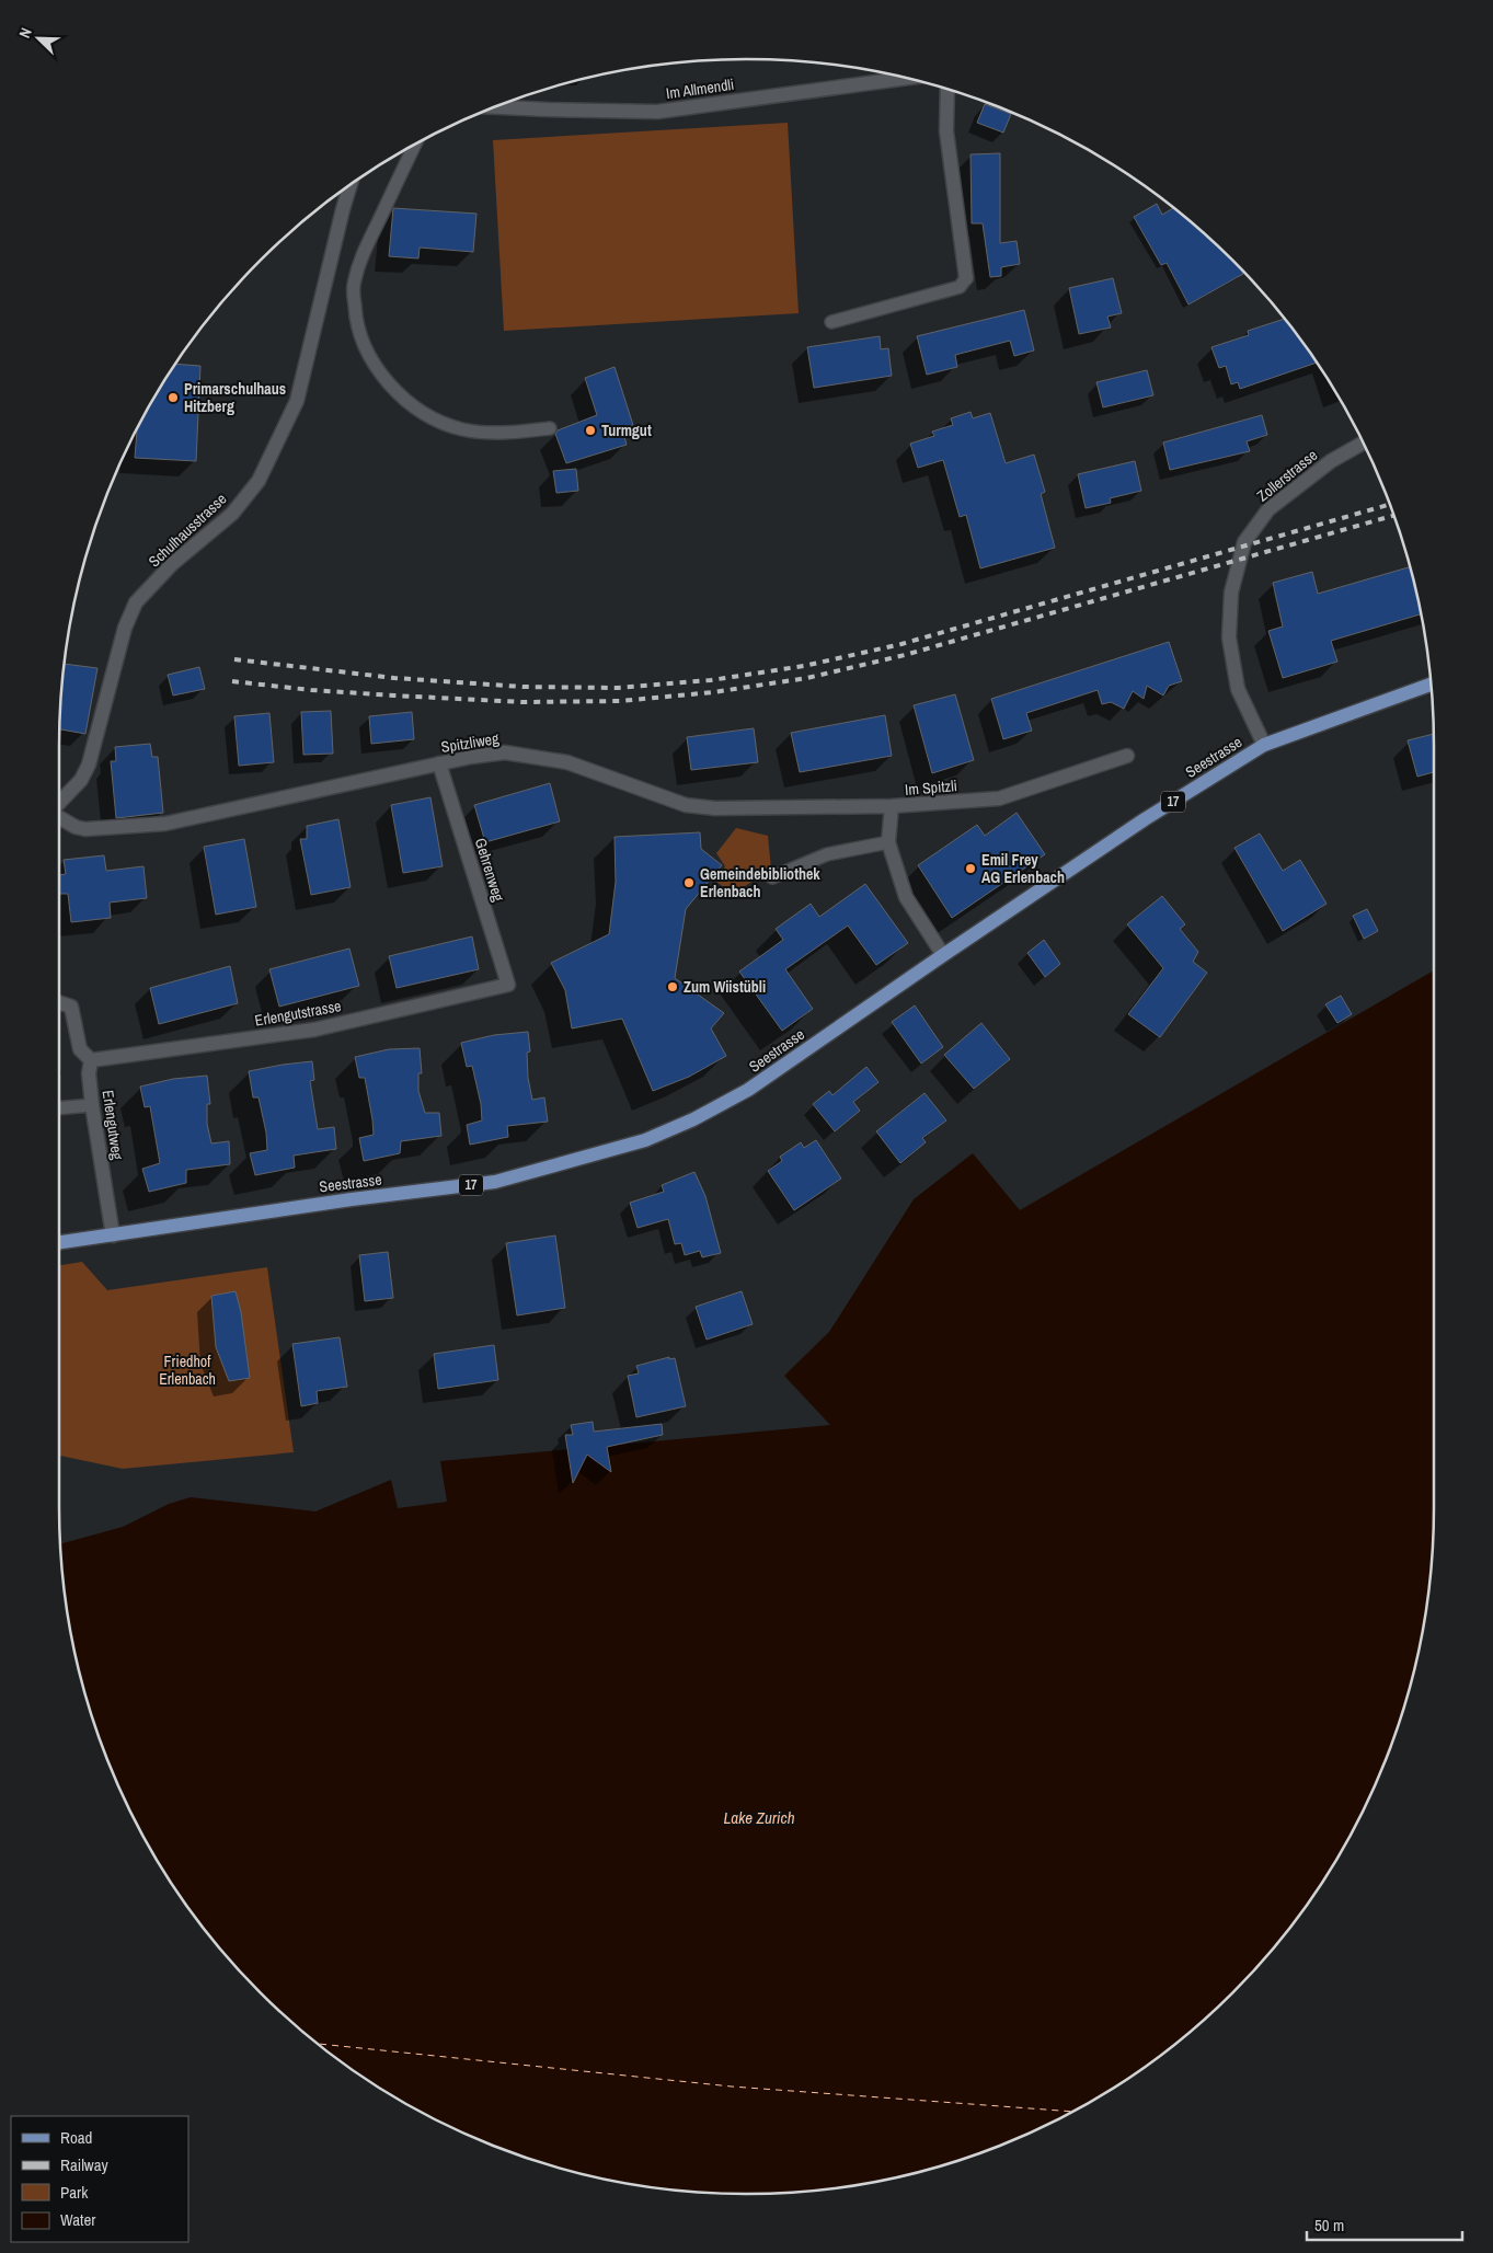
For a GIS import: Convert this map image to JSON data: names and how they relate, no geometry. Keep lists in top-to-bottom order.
{
  "streets": {
    "main road": ["Seestrasse", "17"],
    "street": [
      "Im Allmendli",
      "Zollerstrasse",
      "Schulhausstrasse",
      "Spitzliweg",
      "Im Spitzli",
      "Gehrenweg",
      "Erlengutstrasse",
      "Erlengutweg"
    ]
  },
  "crossings": [
    ["Zollerstrasse", "Seestrasse"],
    ["Spitzliweg", "Im Spitzli"],
    ["Spitzliweg", "Gehrenweg"],
    ["Seestrasse", "Im Spitzli"],
    ["Seestrasse", "Erlengutweg"],
    ["Gehrenweg", "Erlengutstrasse"],
    ["Erlengutstrasse", "Erlengutweg"]
  ],
  "water": ["Lake Zurich"],
  "parks": ["Friedhof Erlenbach"],
  "places": [
    "Primarschulhaus Hitzberg",
    "Turmgut",
    "Emil Frey AG Erlenbach",
    "Gemeindebibliothek Erlenbach",
    "Zum Wiistübli"
  ],
  "legend": [
    "Road",
    "Railway",
    "Park",
    "Water"
  ],
  "scale_bar": "50 m",
  "north": "top left"
}
